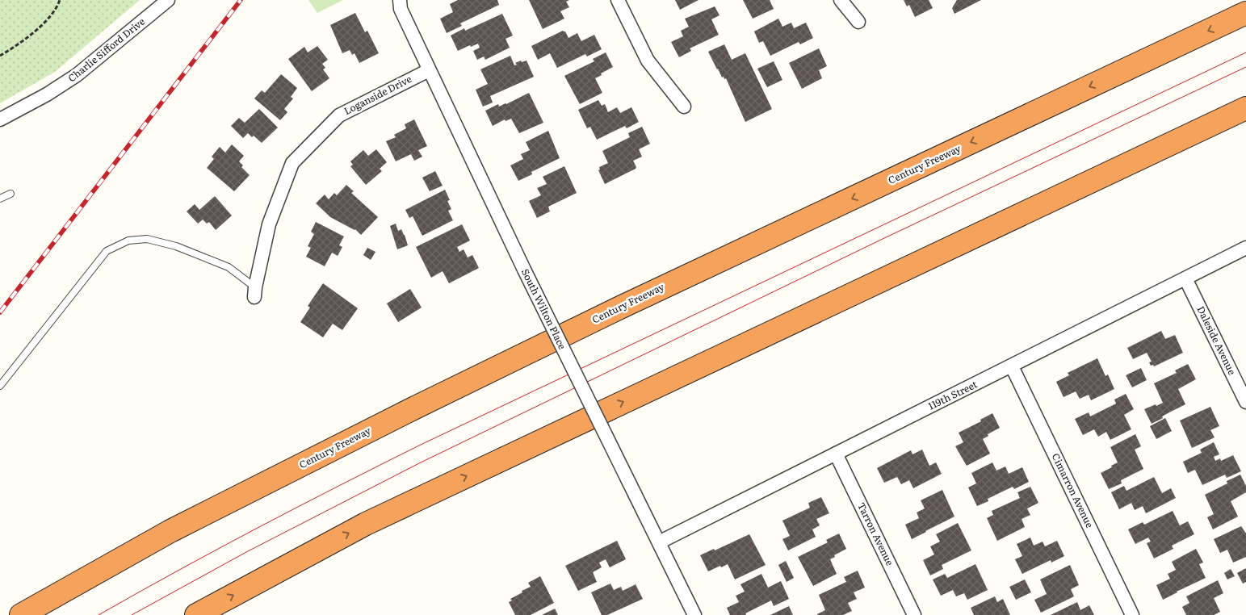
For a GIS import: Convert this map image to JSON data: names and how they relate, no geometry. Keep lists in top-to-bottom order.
{
  "streets": {
    "highway": ["Century Freeway"],
    "street": [
      "Charlie Sifford Drive",
      "Loganside Drive",
      "South Wilton Place",
      "Daleside Avenue",
      "119th Street",
      "Cimarron Avenue",
      "Tarron Avenue"
    ]
  },
  "crossings": [
    ["Loganside Drive", "South Wilton Place"],
    ["South Wilton Place", "119th Street"],
    ["Daleside Avenue", "119th Street"],
    ["119th Street", "Cimarron Avenue"],
    ["119th Street", "Tarron Avenue"]
  ]
}
